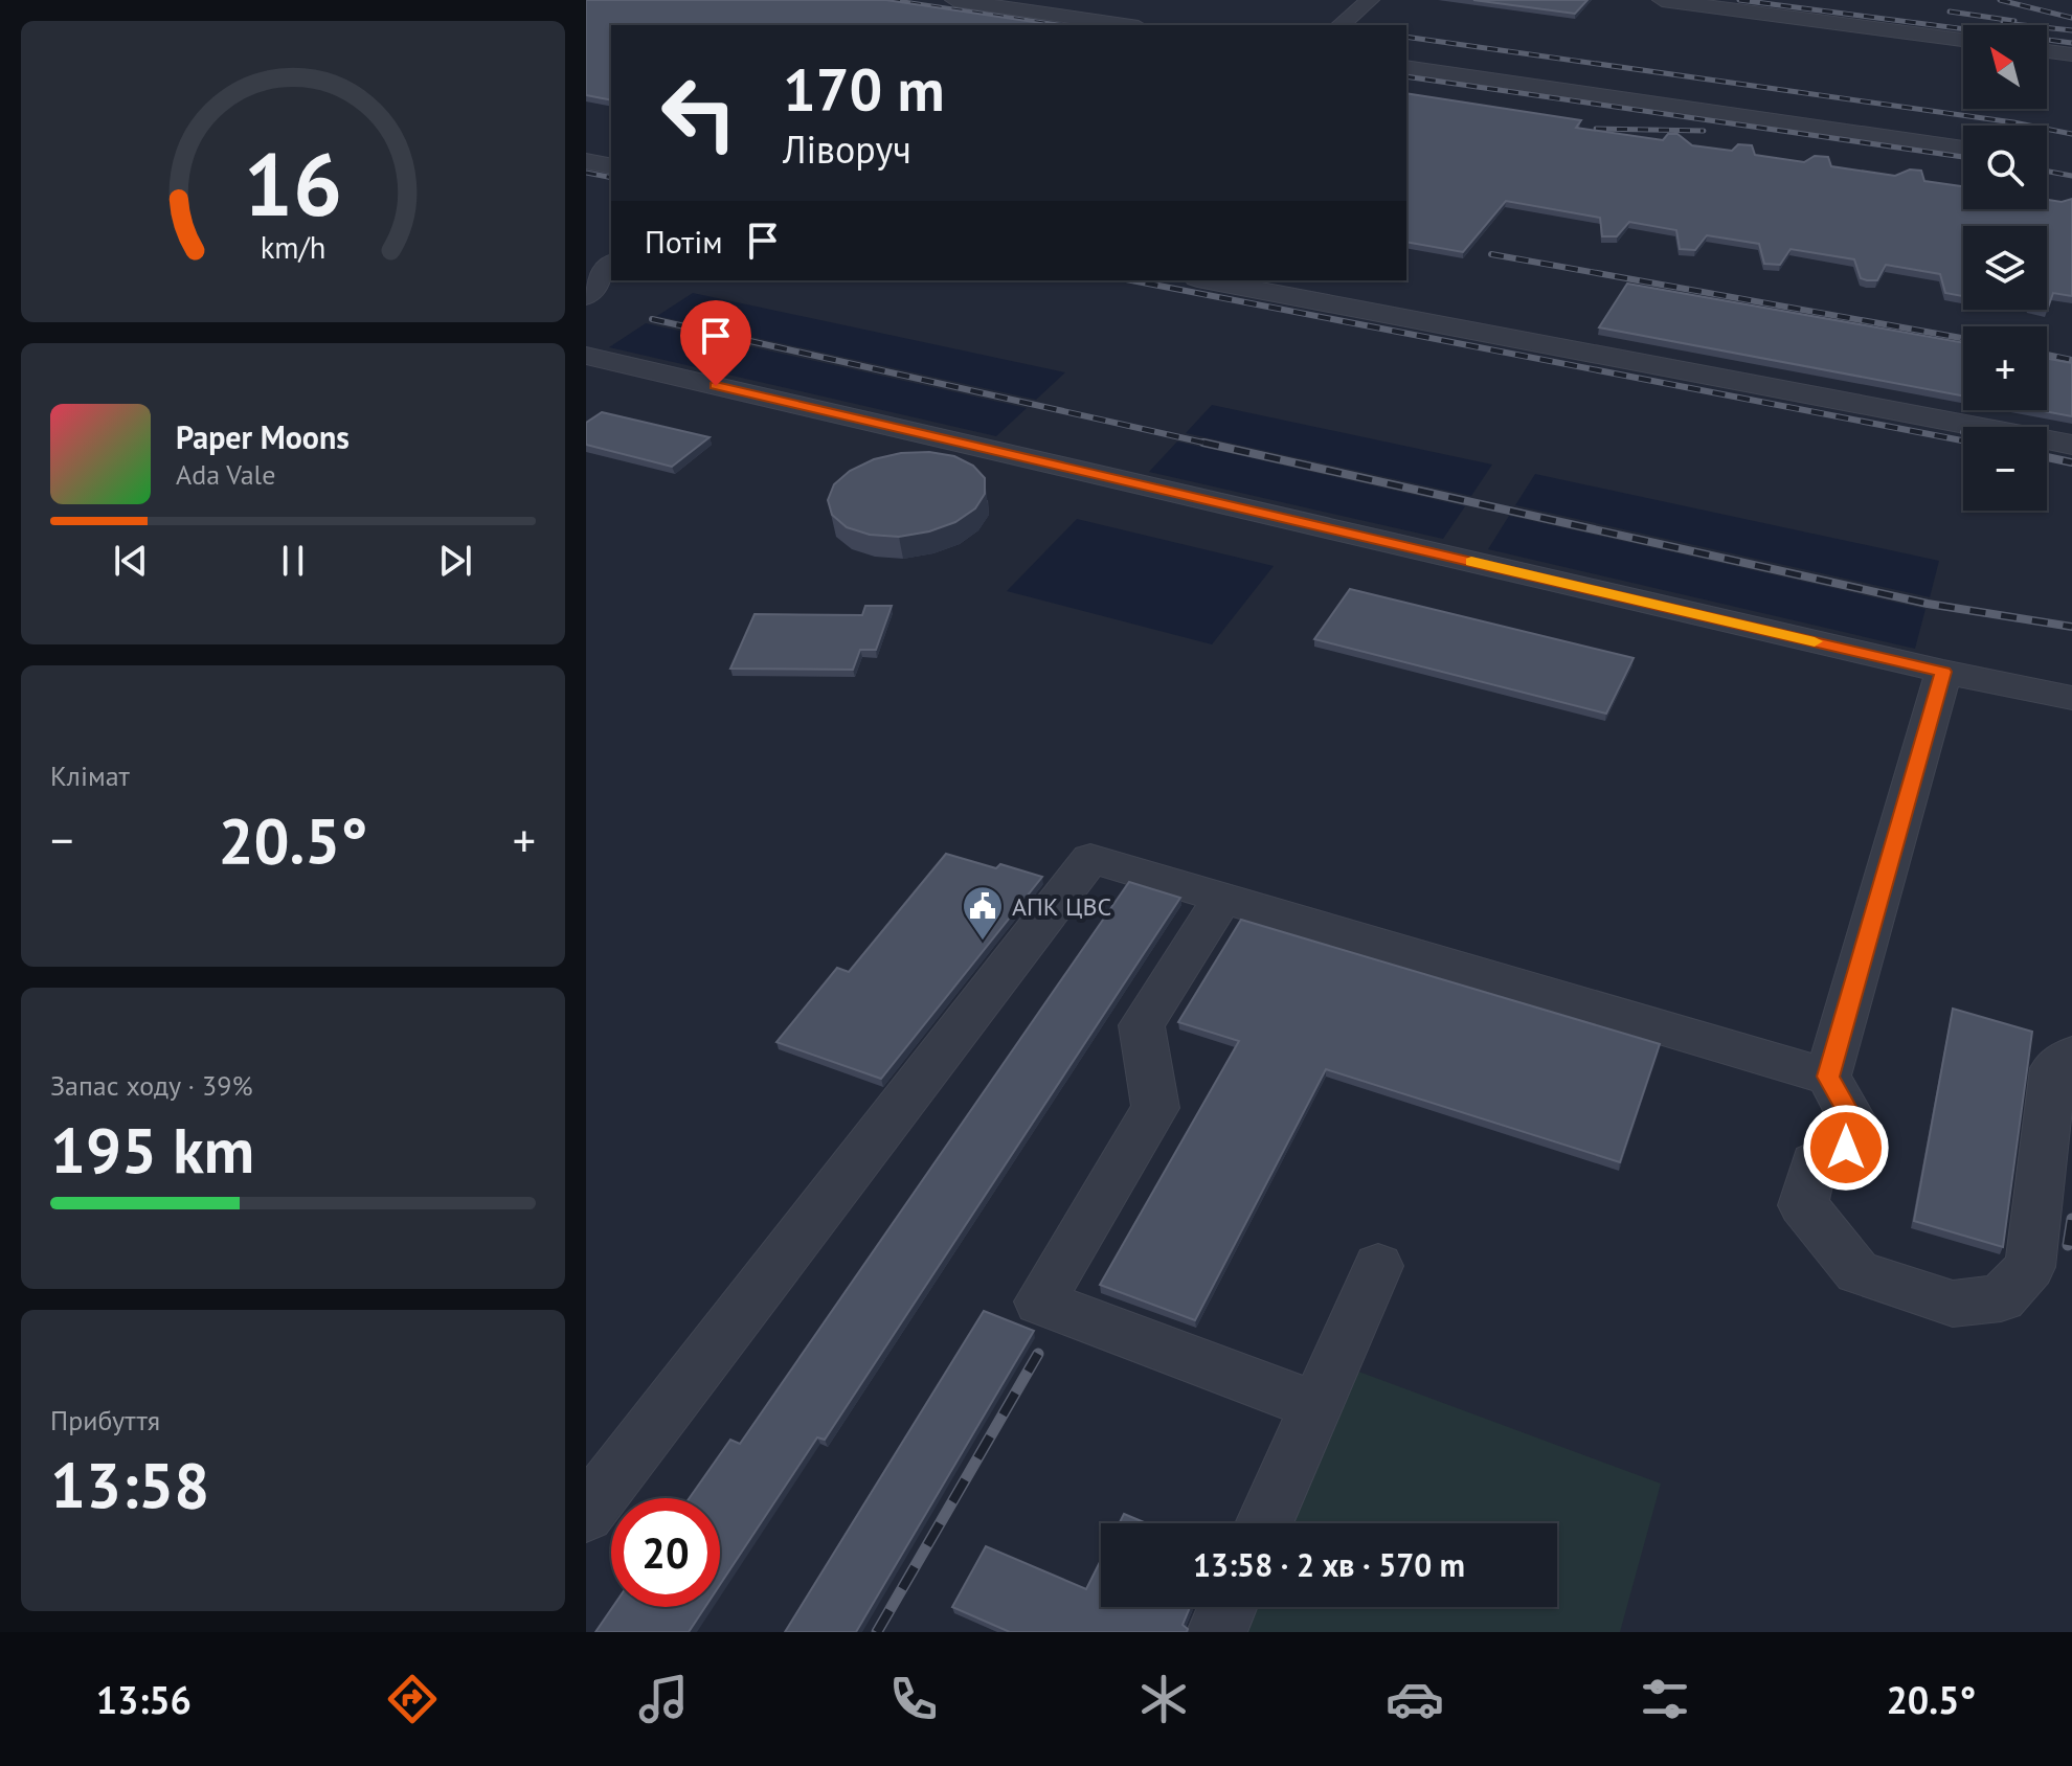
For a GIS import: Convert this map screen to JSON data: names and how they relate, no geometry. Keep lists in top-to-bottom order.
{
  "places": {
    "public building": ["АПК ЦВС"]
  },
  "north": "top left",
  "page": {
    "map_buttons": ["+", "−"],
    "turn": ["170 m", "Ліворуч"],
    "then": "Потім",
    "song": ["Paper Moons", "Ada Vale"],
    "tile": [
      "Клімат",
      ["Запас ходу · 39%", "195 km"],
      ["Прибуття", "13:58"]
    ],
    "heat": ["−", "20.5°", "+"],
    "limit": "20",
    "trip": "13:58 · 2 хв · 570 m",
    "tabs": ["13:56", "20.5°"],
    "gauge": ["16", "km/h"]
  }
}
